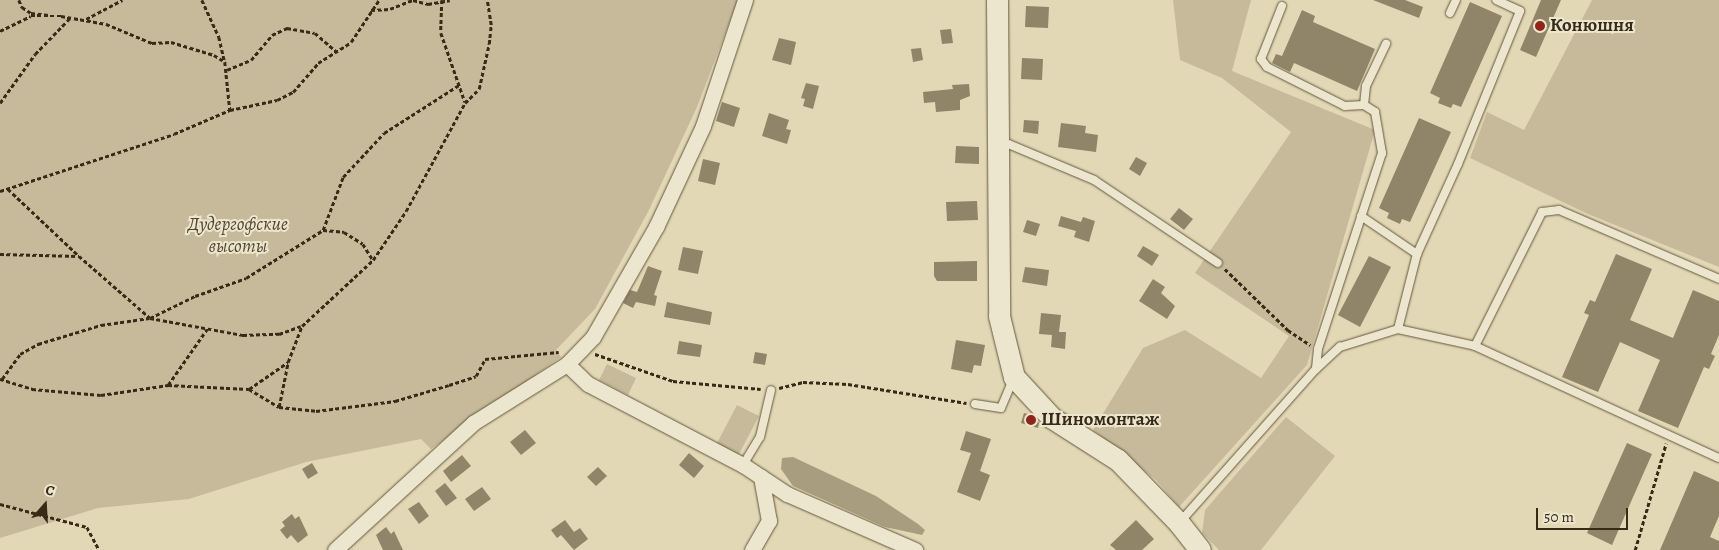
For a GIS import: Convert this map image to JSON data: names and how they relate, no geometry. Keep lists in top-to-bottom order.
{
  "parks": ["Дудергофские высоты"],
  "places": ["Конюшня", "Шиномонтаж"],
  "scale_bar": "50 m",
  "north": "top"
}
